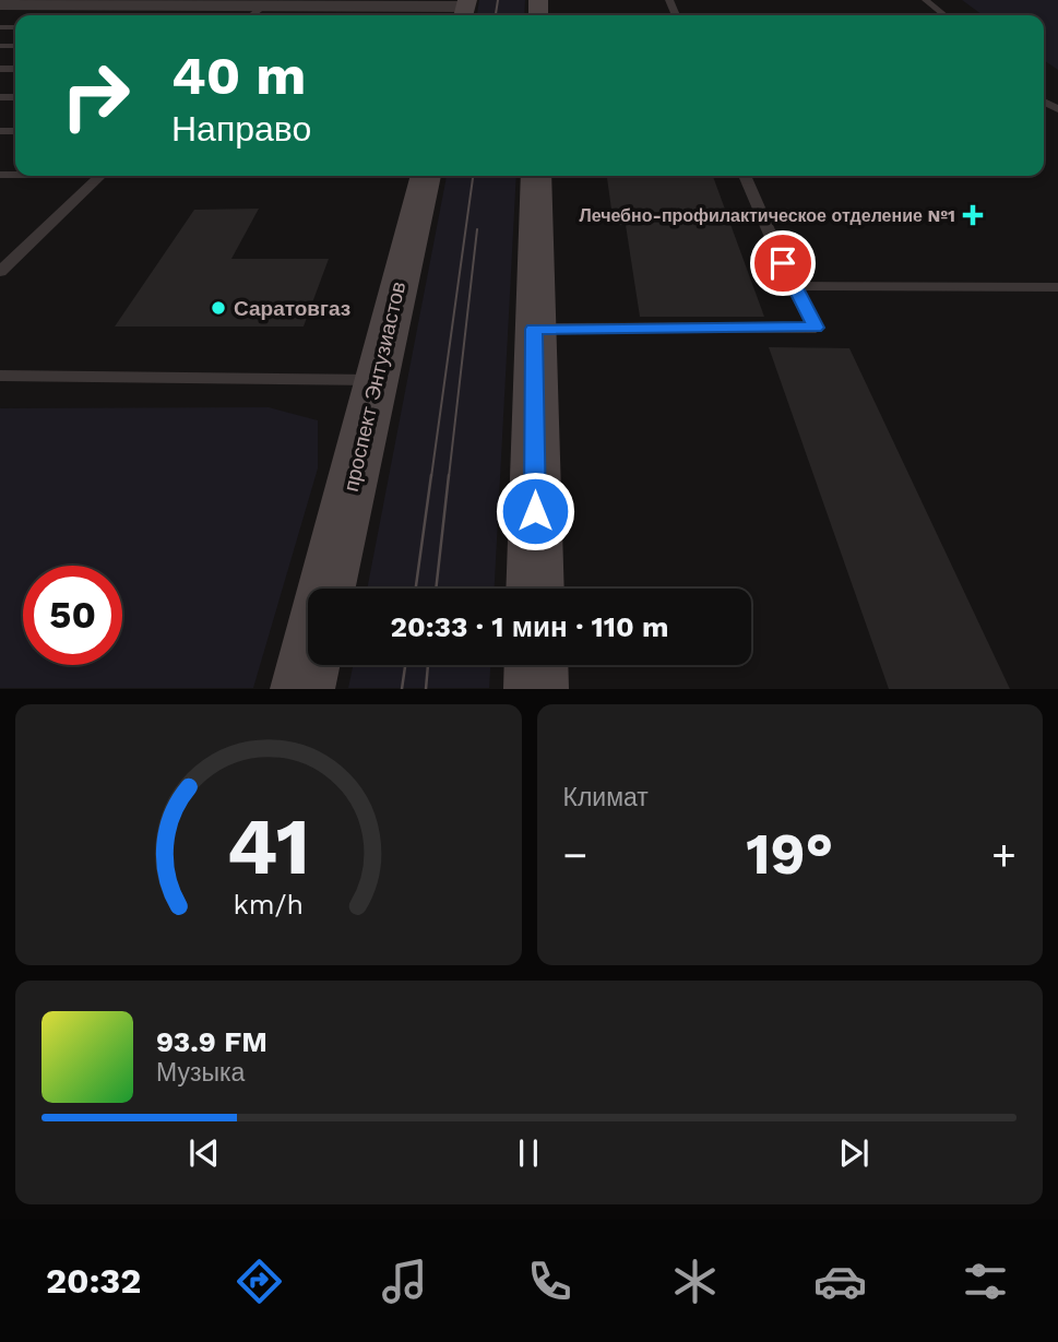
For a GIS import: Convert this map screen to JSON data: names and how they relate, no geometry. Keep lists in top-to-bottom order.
{
  "streets": {
    "main road": ["проспект Энтузиастов"]
  },
  "places": {
    "health": ["Лечебно-профилактическое отделение №1"],
    "other": ["Саратовгаз"]
  },
  "page": {
    "turn": ["40 m", "Направо"],
    "limit": "50",
    "trip": "20:33 · 1 мин · 110 m",
    "tile": "Климат",
    "heat": ["−", "19°", "+"],
    "song": ["93.9 FM", "Музыка"],
    "tabs": "20:32",
    "gauge": ["41", "km/h"]
  }
}
